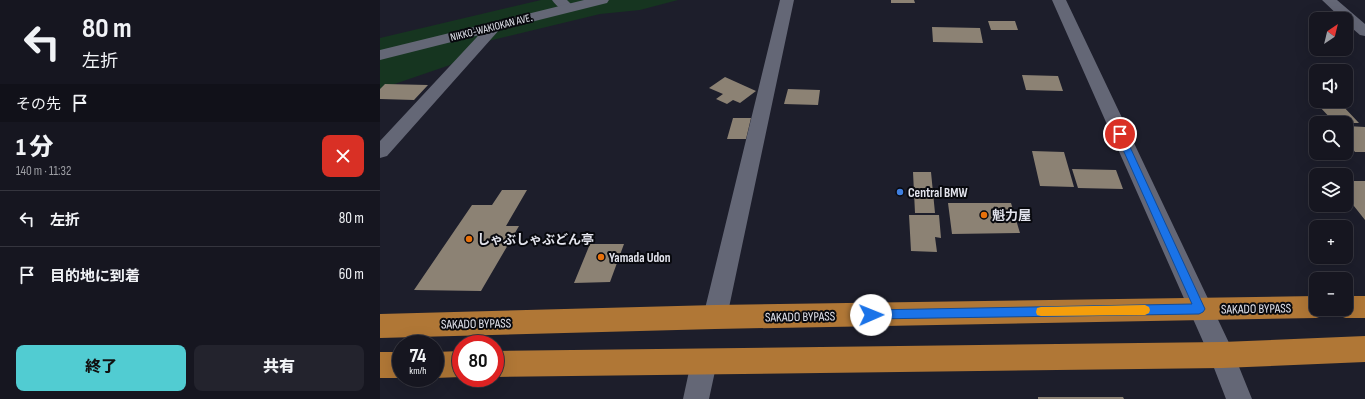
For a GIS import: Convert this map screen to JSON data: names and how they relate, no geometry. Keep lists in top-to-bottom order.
{
  "streets": {
    "highway": ["SAKADO BYPASS"],
    "street": ["NIKKO-WAKIOKAN AVE."]
  },
  "places": [
    "Central BMW",
    "魁力屋",
    "しゃぶしゃぶどん亭",
    "Yamada Udon"
  ],
  "north": "top right",
  "page": {
    "turn": ["80 m", "左折"],
    "map_buttons": ["+", "−"],
    "then": "その先",
    "heading": ["1 分", "140 m · 11:32"],
    "list": [
      {
        "name": "左折",
        "value": "80 m"
      },
      {
        "name": "目的地に到着",
        "value": "60 m"
      }
    ],
    "speed": "74 km/h",
    "limit": "80",
    "buttons": ["終了", "共有"]
  }
}
